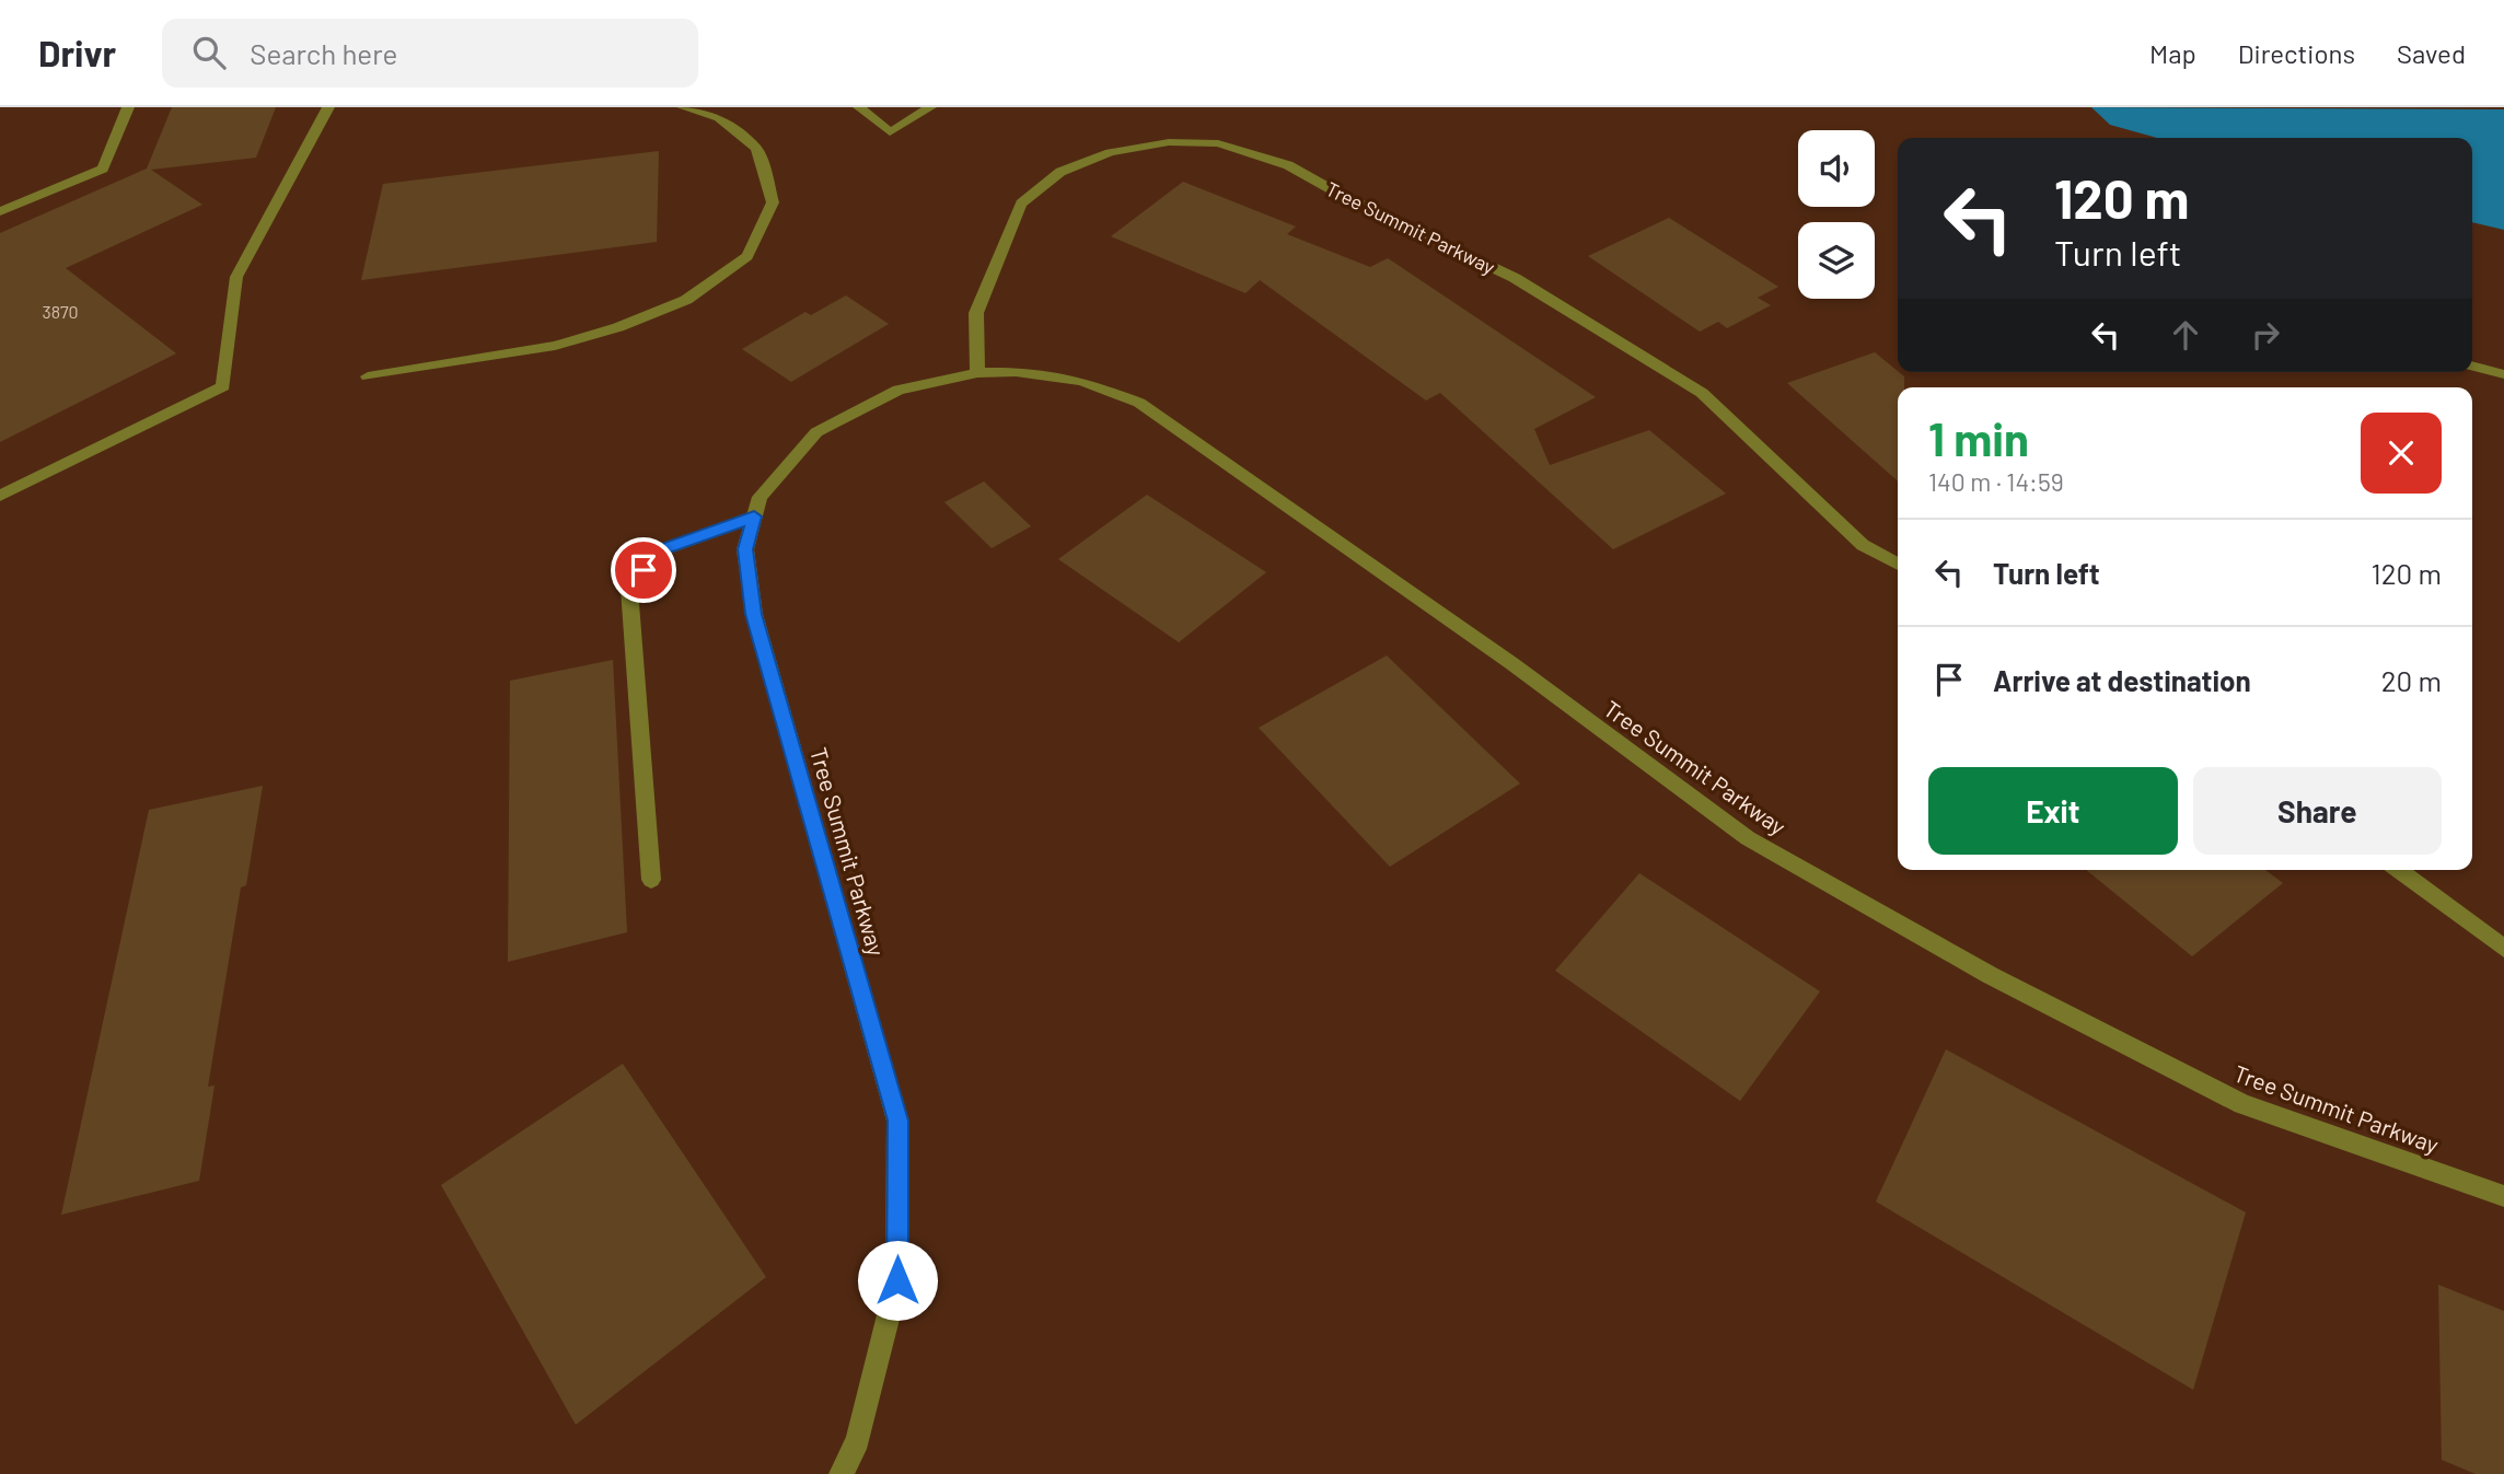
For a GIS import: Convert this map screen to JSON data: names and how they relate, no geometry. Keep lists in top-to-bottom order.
{
  "streets": {
    "street": ["Tree Summit Parkway"]
  },
  "house_numbers": ["3870"],
  "page": {
    "header": "Drivr",
    "search": "Search here",
    "nav": ["Map", "Directions", "Saved"],
    "turn": ["120 m", "Turn left"],
    "heading": ["1 min", "140 m · 14:59"],
    "list": [
      {
        "name": "Turn left",
        "value": "120 m"
      },
      {
        "name": "Arrive at destination",
        "value": "20 m"
      }
    ],
    "buttons": ["Exit", "Share"]
  }
}
